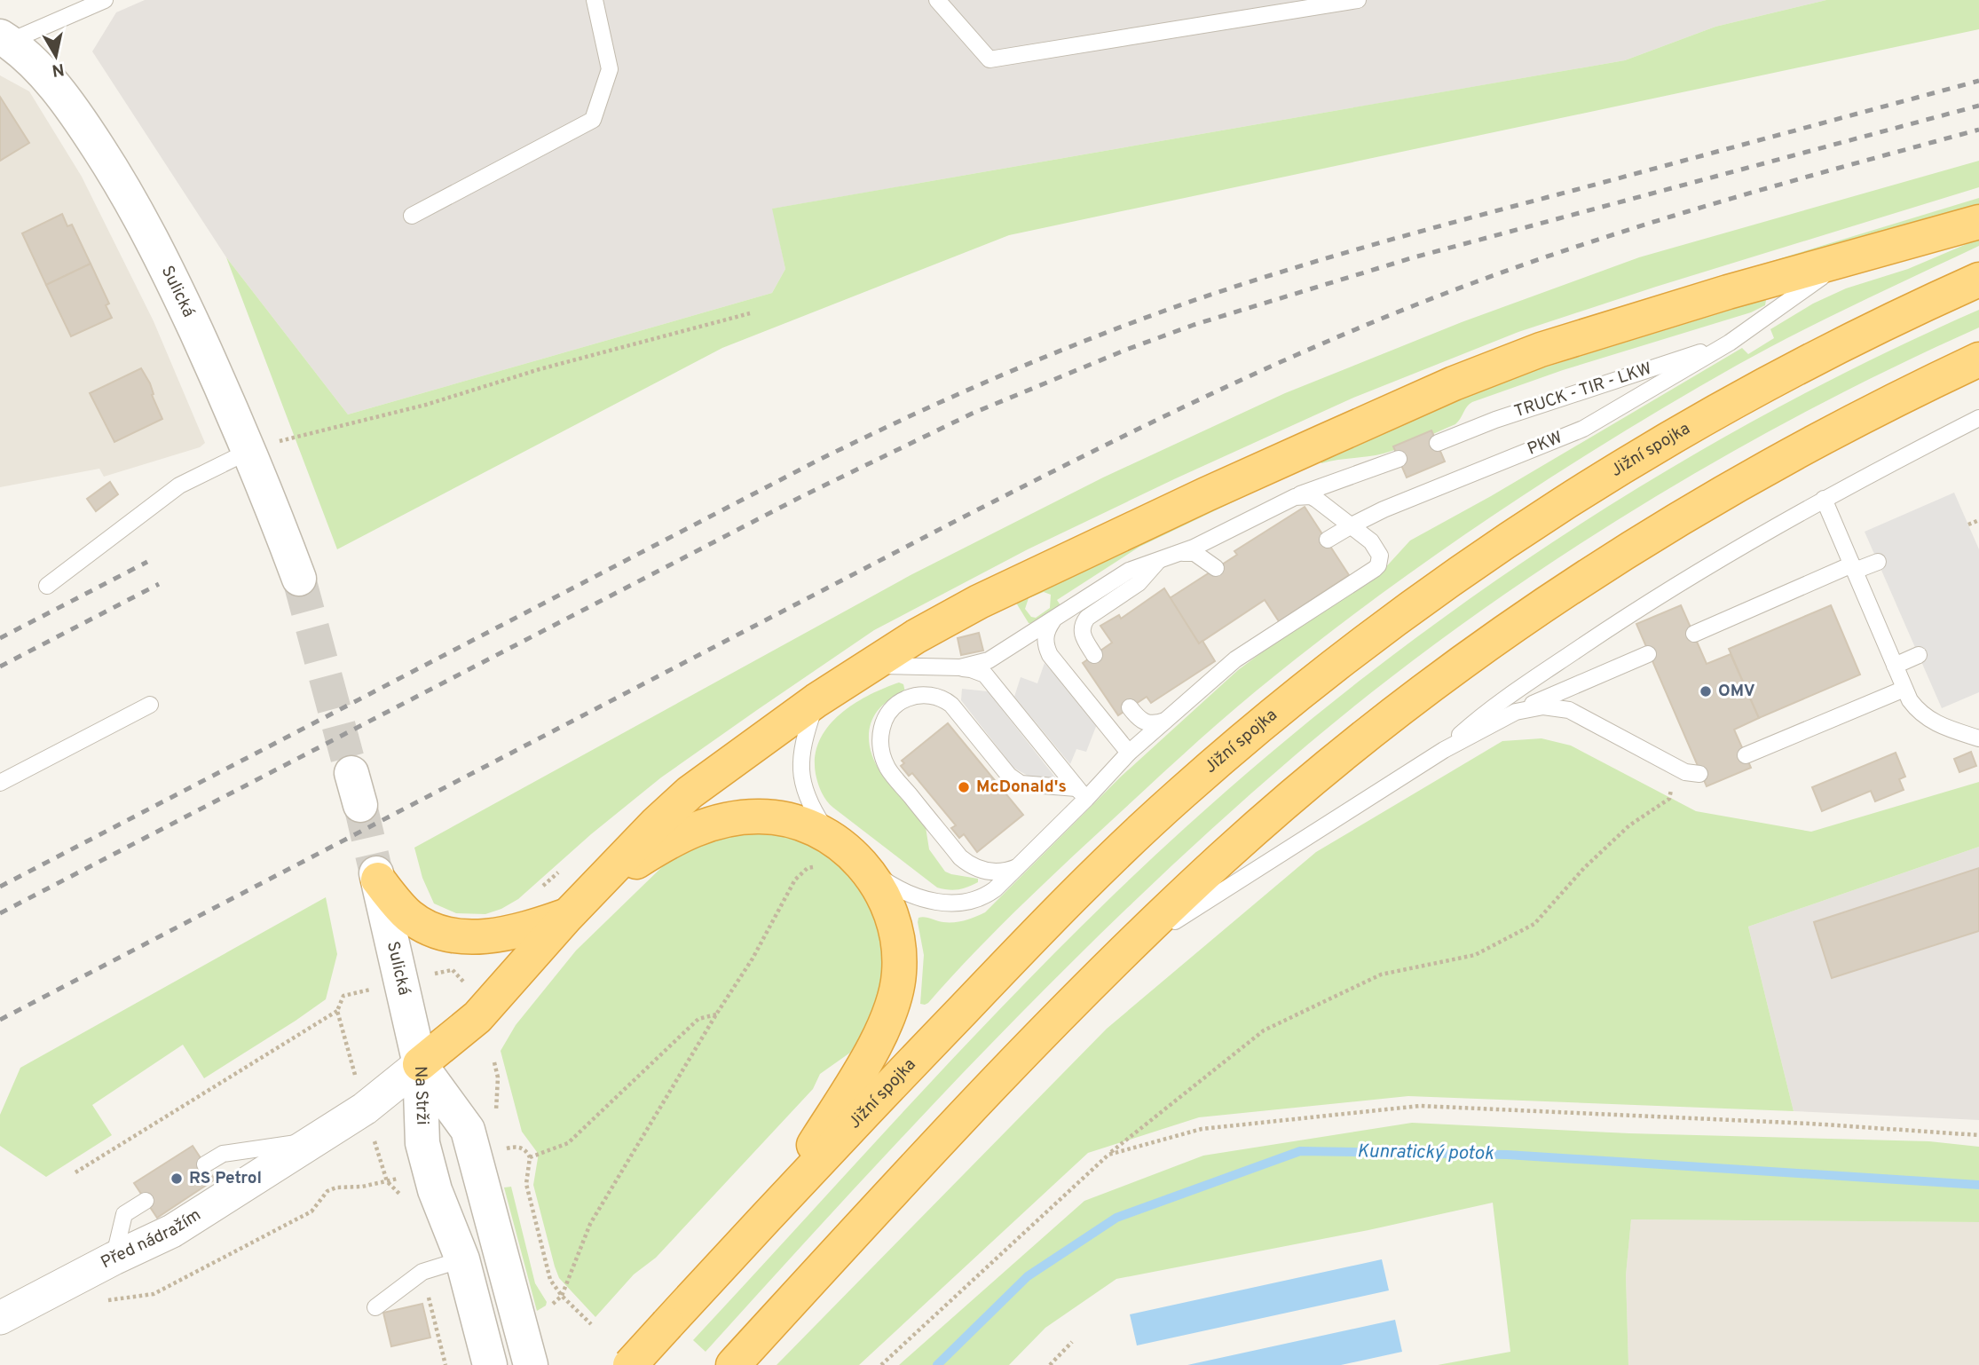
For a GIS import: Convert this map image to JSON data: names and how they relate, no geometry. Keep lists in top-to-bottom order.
{
  "streets": {
    "highway": ["Jižní spojka"],
    "street": ["Sulická", "Na Strži", "Před nádražím"],
    "lane": ["TRUCK - TIR - LKW", "PKW"]
  },
  "crossings": [
    ["Sulická", "Na Strži"],
    ["Sulická", "Před nádražím"],
    ["TRUCK - TIR - LKW", "PKW"],
    ["Na Strži", "Před nádražím"]
  ],
  "water": ["Kunratický potok"],
  "places": ["OMV", "McDonald's", "RS Petrol"],
  "north": "bottom"
}
